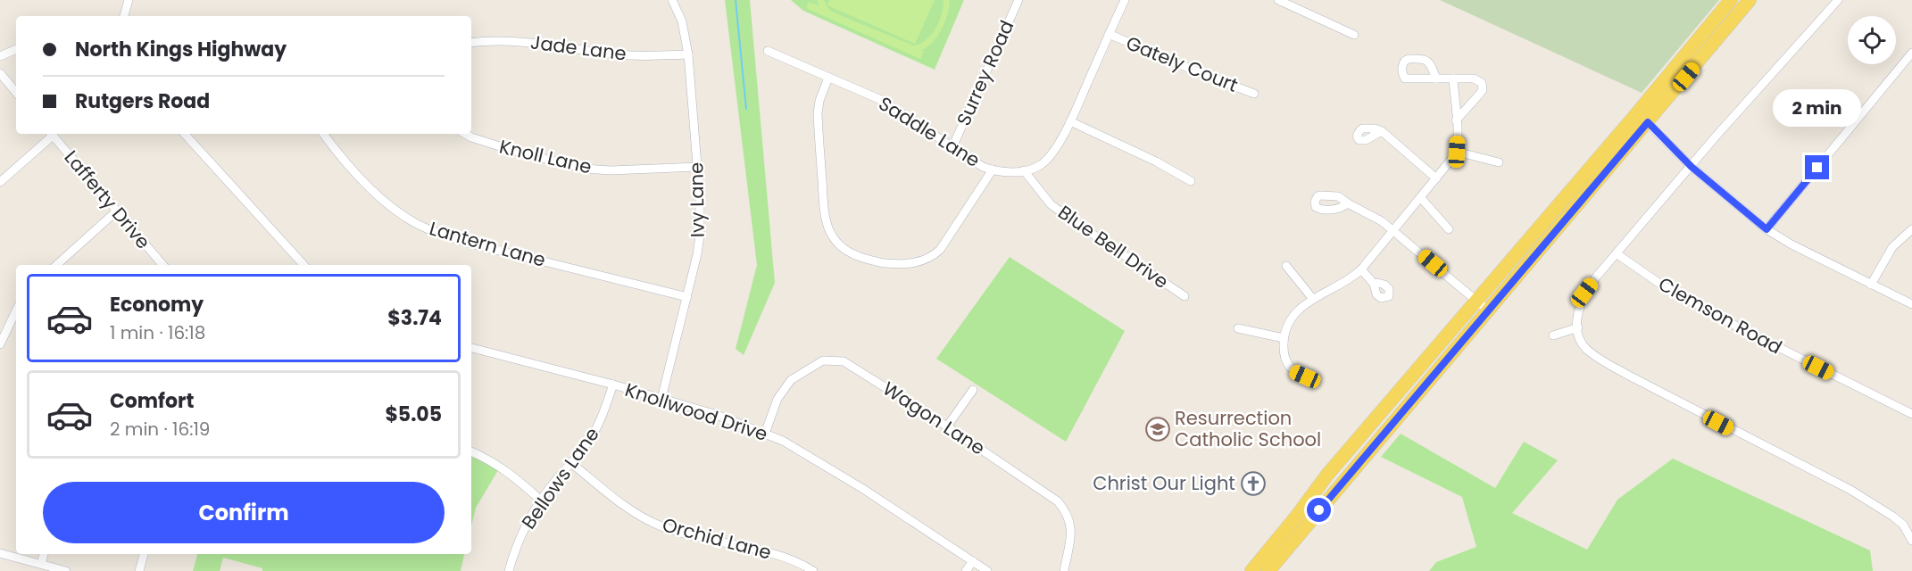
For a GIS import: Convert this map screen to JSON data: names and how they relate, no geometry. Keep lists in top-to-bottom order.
{
  "streets": {
    "street": [
      "Jade Lane",
      "Gately Court",
      "Surrey Road",
      "Saddle Lane",
      "Knoll Lane",
      "Lafferty Drive",
      "Ivy Lane",
      "Lantern Lane",
      "Blue Bell Drive",
      "Clemson Road",
      "Knollwood Drive",
      "Wagon Lane",
      "Bellows Lane",
      "Orchid Lane"
    ]
  },
  "crossings": [
    ["Jade Lane", "Ivy Lane"],
    ["Gately Court", "Saddle Lane"],
    ["Surrey Road", "Saddle Lane"],
    ["Saddle Lane", "Blue Bell Drive"],
    ["Knoll Lane", "Ivy Lane"],
    ["Ivy Lane", "Lantern Lane"],
    ["Ivy Lane", "Knollwood Drive"],
    ["Knollwood Drive", "Wagon Lane"],
    ["Knollwood Drive", "Bellows Lane"],
    ["Bellows Lane", "Orchid Lane"]
  ],
  "places": {
    "school or university": ["Resurrection Catholic School"],
    "church": ["Christ Our Light"]
  },
  "page": {
    "banner": ["North Kings Highway", "Rutgers Road"],
    "bubble": "2 min",
    "list": [
      {
        "name": "Economy",
        "note": "1 min · 16:18",
        "value": "$3.74"
      },
      {
        "name": "Comfort",
        "note": "2 min · 16:19",
        "value": "$5.05"
      }
    ],
    "buttons": "Confirm"
  }
}
